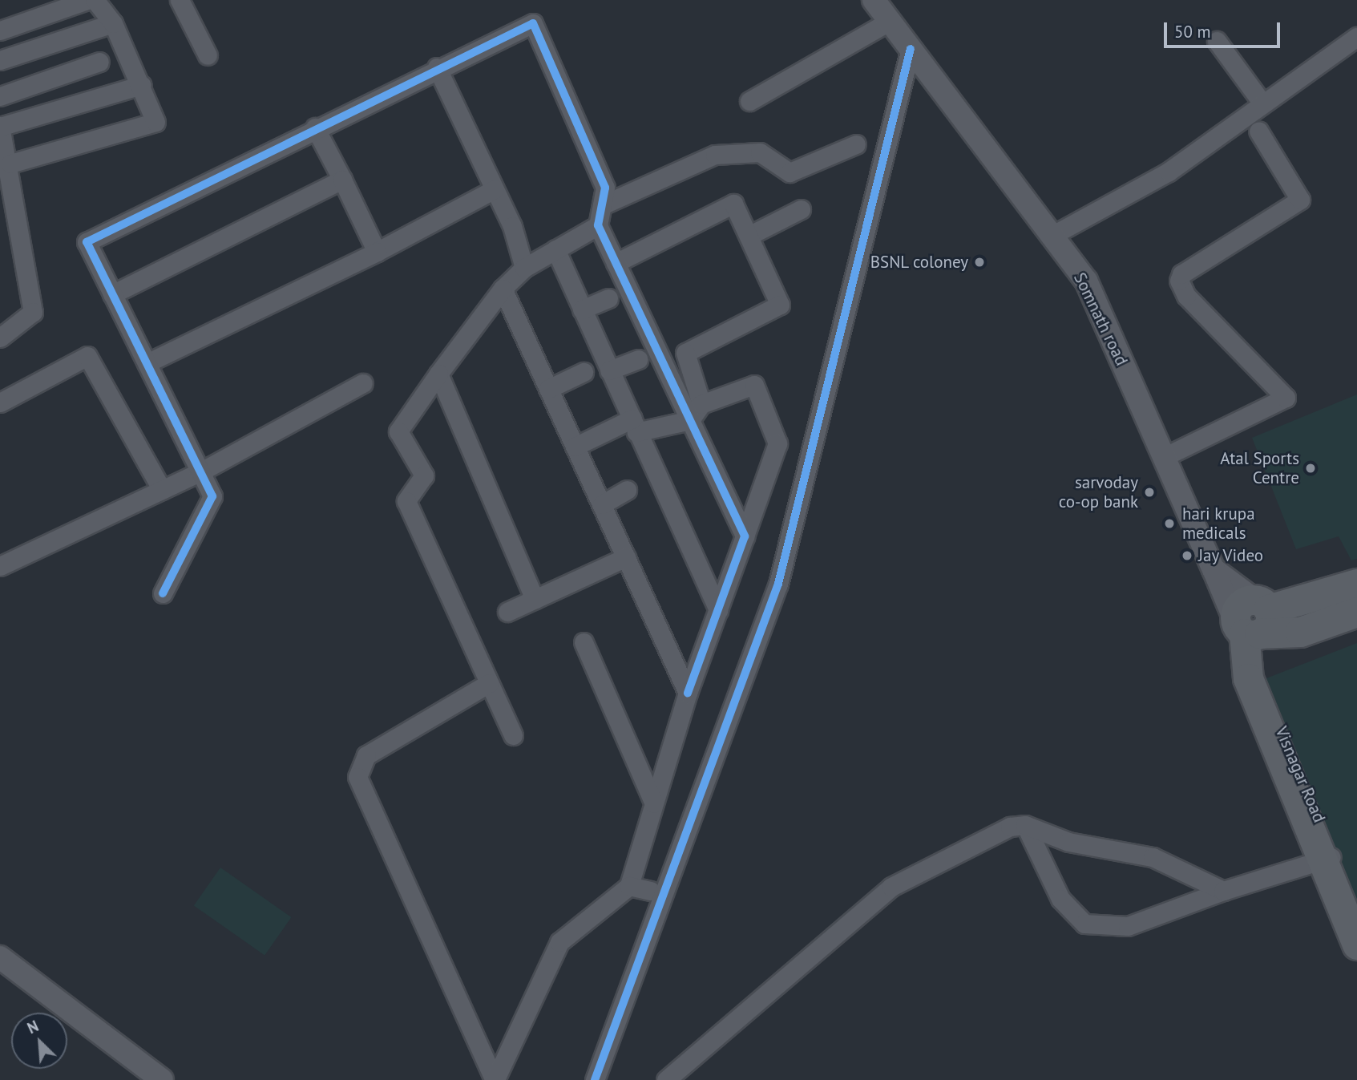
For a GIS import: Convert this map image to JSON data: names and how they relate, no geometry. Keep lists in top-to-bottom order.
{
  "streets": {
    "main road": ["Visnagar Road"],
    "street": ["Somnath road"]
  },
  "crossings": [
    ["Somnath road", "Visnagar Road"]
  ],
  "places": [
    "BSNL coloney",
    "Atal Sports Centre",
    "sarvoday co-op bank",
    "hari krupa medicals",
    "Jay Video"
  ],
  "scale_bar": "50 m",
  "north": "top left"
}
